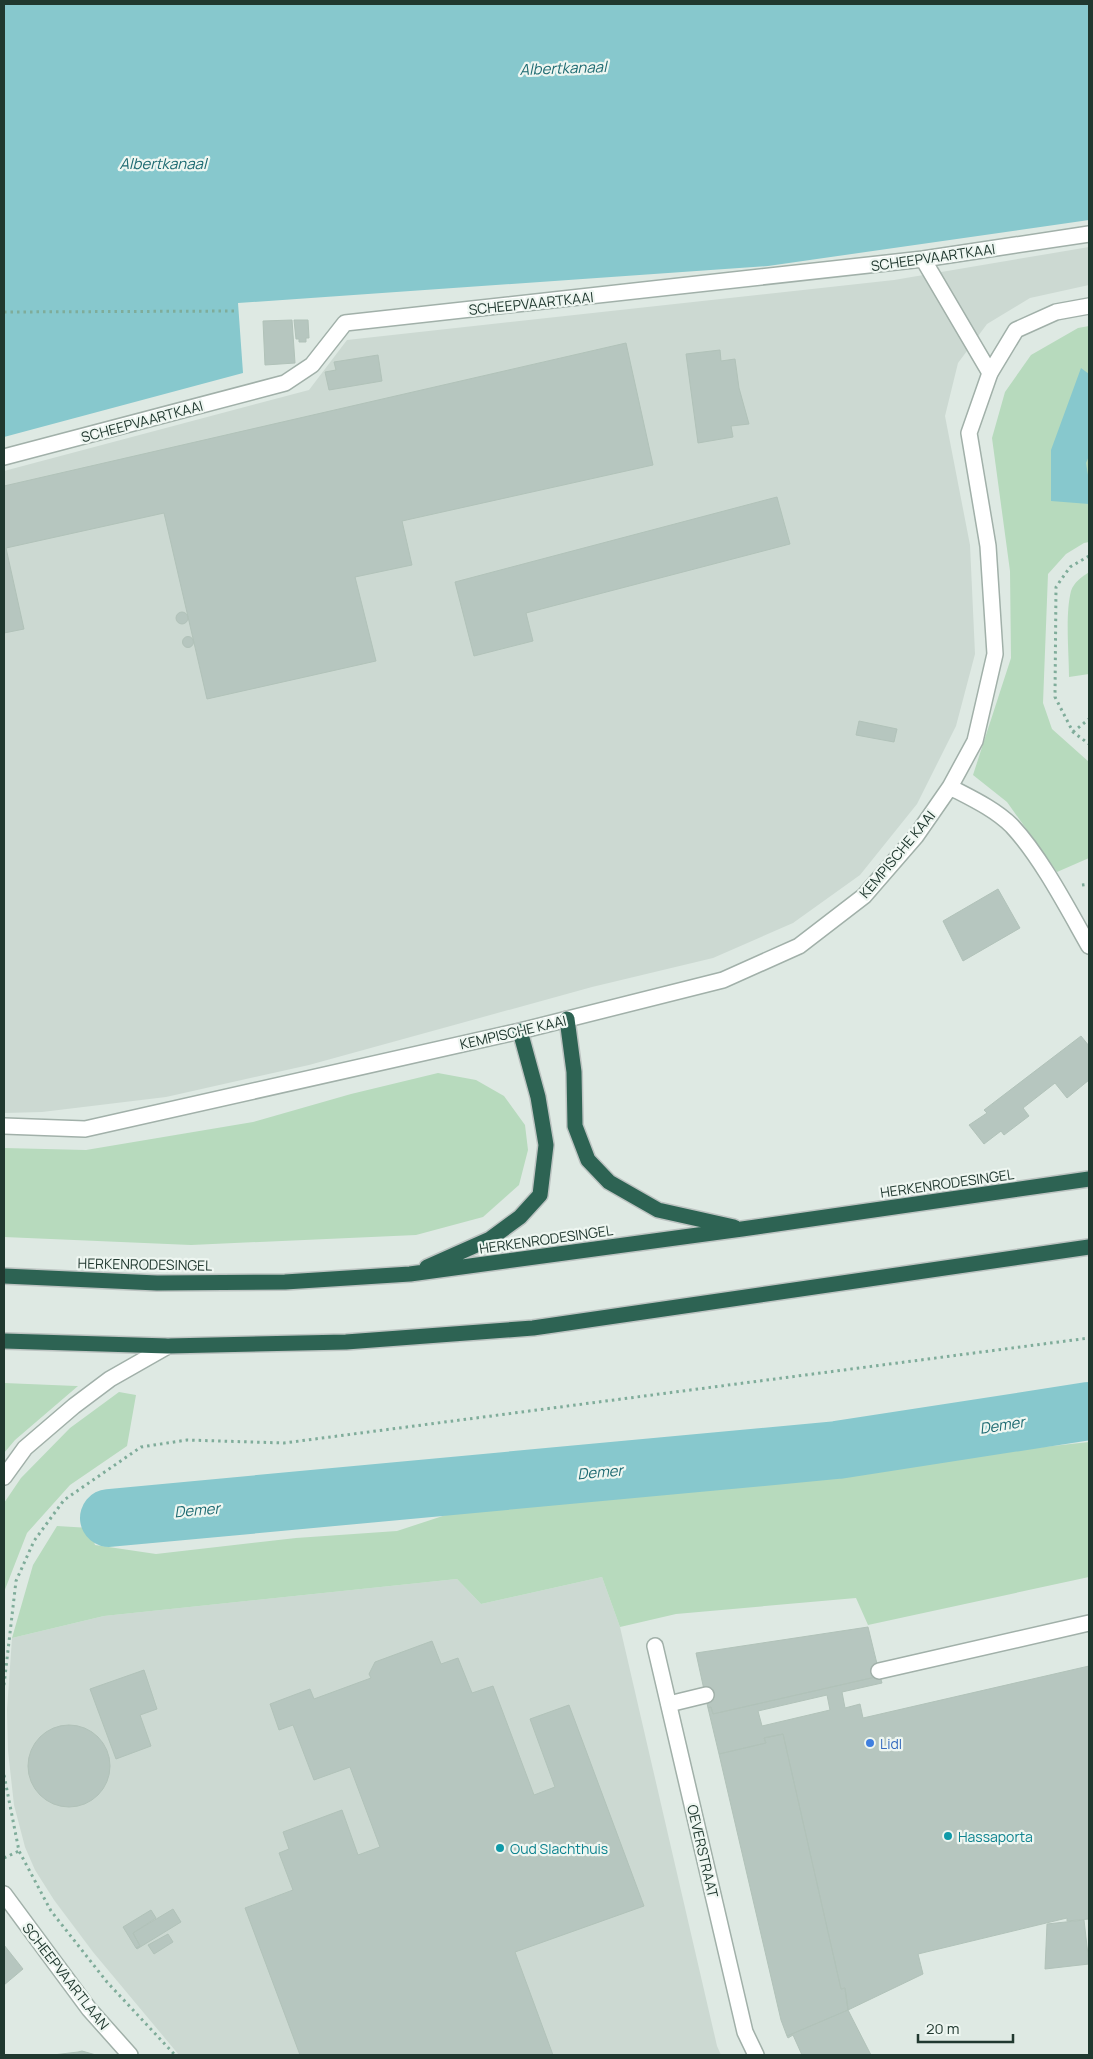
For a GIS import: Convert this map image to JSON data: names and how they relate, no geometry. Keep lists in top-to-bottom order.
{
  "streets": {
    "highway": ["HERKENRODESINGEL"],
    "street": [
      "SCHEEPVAARTKAAI",
      "KEMPISCHE KAAI",
      "OEVERSTRAAT",
      "SCHEEPVAARTLAAN"
    ]
  },
  "water": ["Albertkanaal", "Demer"],
  "places": ["Lidl", "Hassaporta", "Oud Slachthuis"],
  "scale_bar": "20 m"
}
